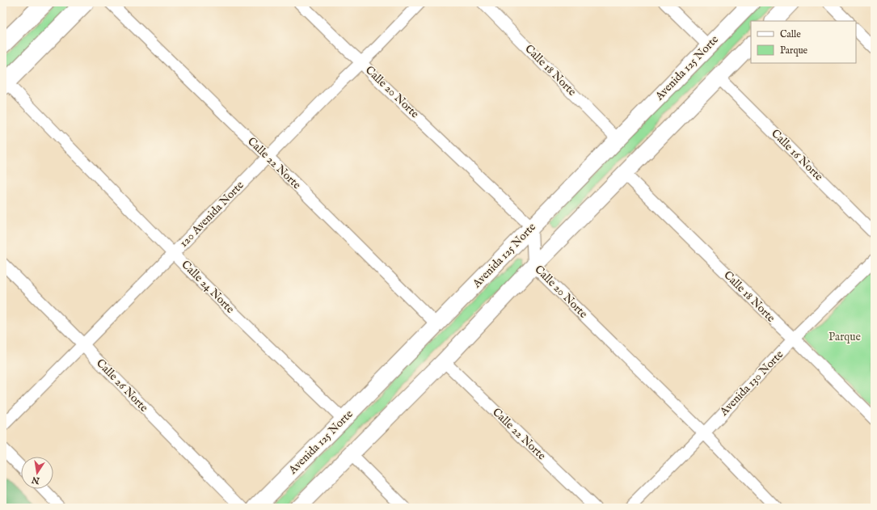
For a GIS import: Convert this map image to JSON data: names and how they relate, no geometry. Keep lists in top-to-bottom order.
{
  "streets": {
    "main road": ["Avenida 125 Norte"],
    "street": [
      "Calle 18 Norte",
      "Calle 20 Norte",
      "Calle 16 Norte",
      "Calle 22 Norte",
      "120 Avenida Norte",
      "Calle 24 Norte",
      "Avenida 130 Norte",
      "Calle 26 Norte"
    ]
  },
  "crossings": [
    ["Avenida 125 Norte", "Calle 18 Norte"],
    ["Avenida 125 Norte", "Calle 20 Norte"],
    ["Avenida 125 Norte", "Calle 22 Norte"],
    ["Avenida 125 Norte", "Calle 24 Norte"],
    ["Calle 18 Norte", "Avenida 130 Norte"],
    ["Calle 20 Norte", "120 Avenida Norte"],
    ["Calle 20 Norte", "Avenida 130 Norte"],
    ["Calle 22 Norte", "120 Avenida Norte"],
    ["120 Avenida Norte", "Calle 24 Norte"],
    ["120 Avenida Norte", "Calle 26 Norte"]
  ],
  "parks": ["Parque"],
  "legend": ["Calle", "Parque"],
  "north": "bottom"
}
